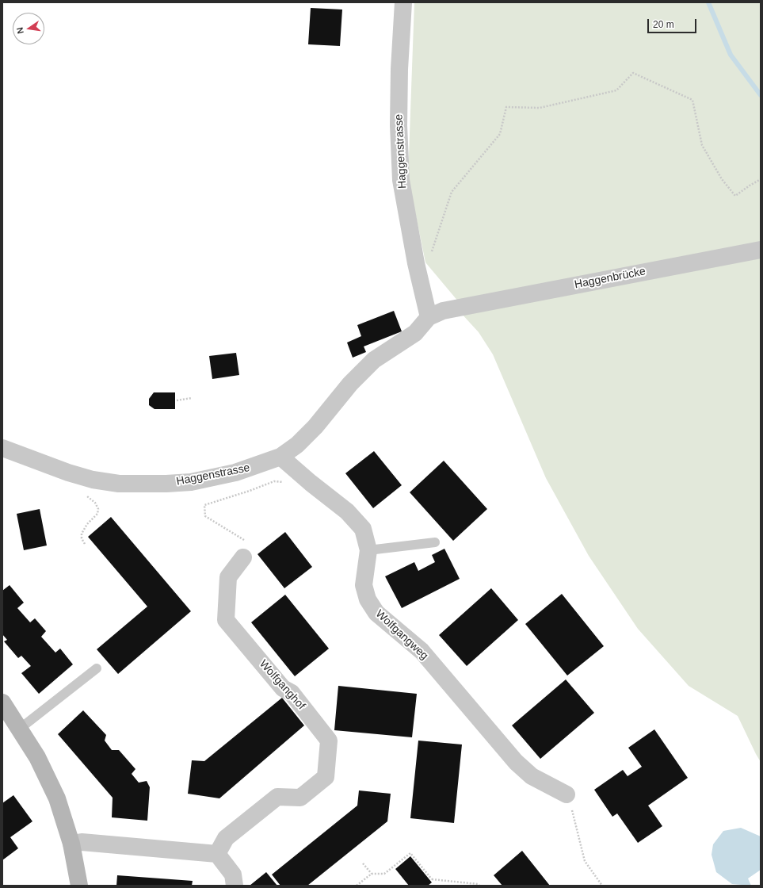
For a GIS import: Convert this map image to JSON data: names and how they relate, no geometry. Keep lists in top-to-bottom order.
{
  "streets": {
    "street": [
      "Haggenstrasse",
      "Haggenbrücke",
      "Wolfgangweg",
      "Wolfganghof"
    ]
  },
  "crossings": [
    ["Haggenstrasse", "Haggenbrücke"],
    ["Haggenstrasse", "Wolfgangweg"]
  ],
  "scale_bar": "20 m",
  "north": "left"
}
